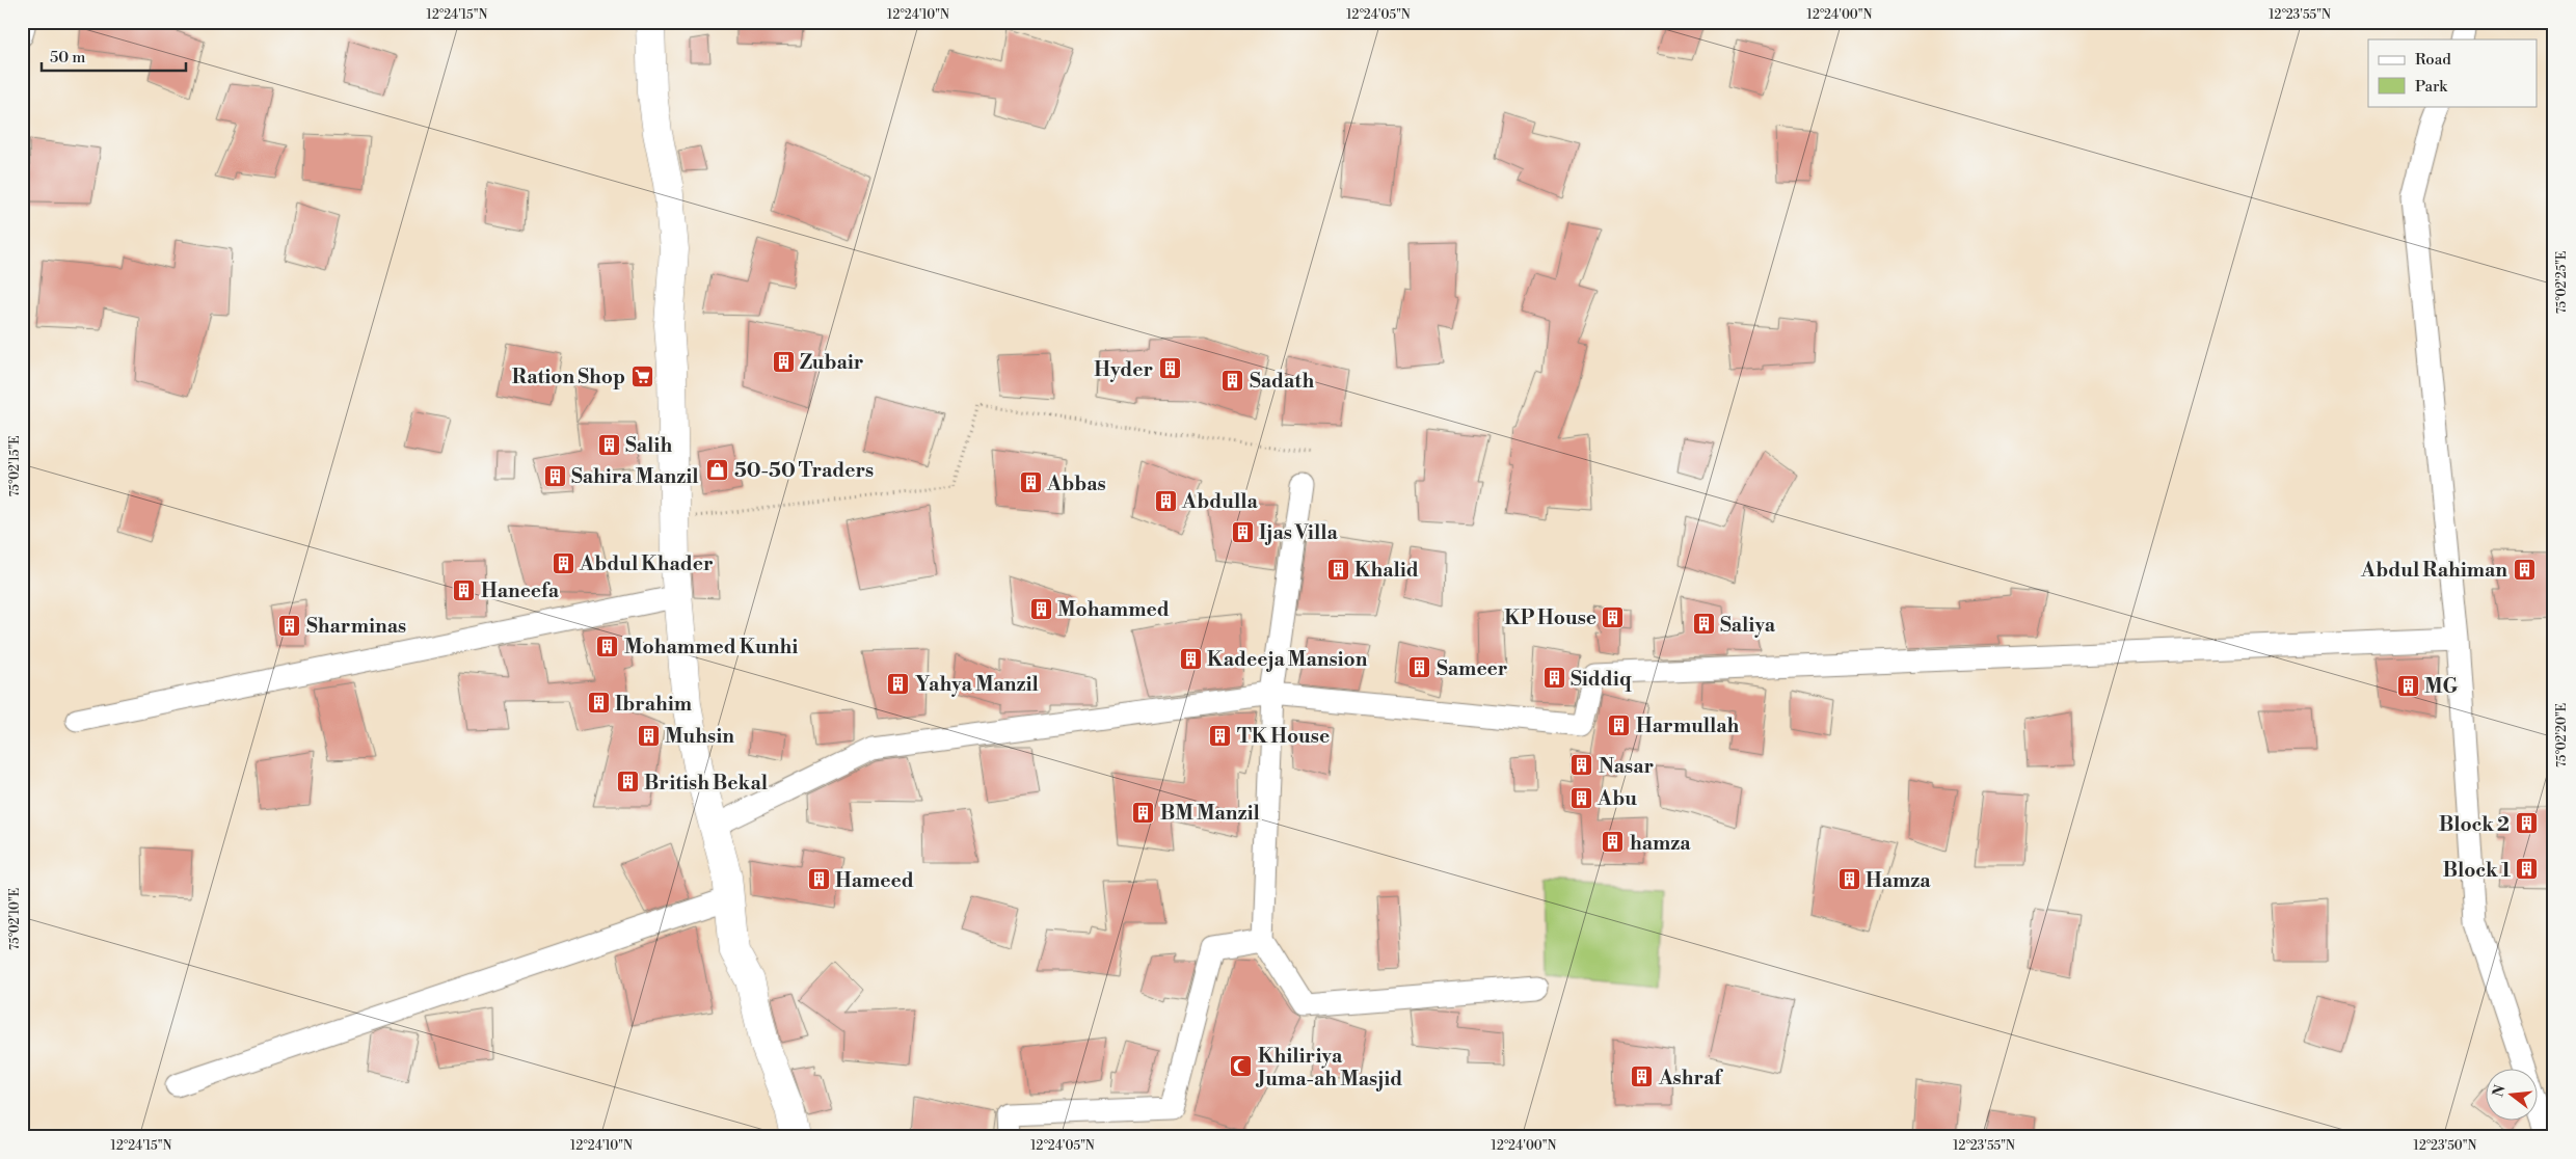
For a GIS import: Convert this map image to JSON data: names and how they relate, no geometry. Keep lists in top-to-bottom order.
{
  "places": {
    "building": [
      "Zubair",
      "Hyder",
      "Sadath",
      "Salih",
      "Sahira Manzil",
      "Abbas",
      "Abdulla",
      "Ijas Villa",
      "Abdul Khader",
      "Khalid",
      "Abdul Rahiman",
      "Haneefa",
      "Mohammed",
      "KP House",
      "Saliya",
      "Sharminas",
      "Mohammed Kunhi",
      "Kadeeja Mansion",
      "Sameer",
      "Siddiq",
      "Yahya Manzil",
      "MG",
      "Ibrahim",
      "Harmullah",
      "Muhsin",
      "TK House",
      "Nasar",
      "British Bekal",
      "Abu",
      "BM Manzil",
      "Block 2",
      "hamza",
      "Block 1",
      "Hameed",
      "Hamza",
      "Ashraf"
    ],
    "supermarket": ["Ration Shop"],
    "shop": ["50-50 Traders"],
    "mosque": ["Khiliriya Juma-ah Masjid"]
  },
  "legend": ["Road", "Park"],
  "scale_bar": "50 m",
  "north": "left",
  "coordinates": [
    "12°24'15\"N",
    "12°24'10\"N",
    "12°24'05\"N",
    "12°24'00\"N",
    "12°23'55\"N",
    "75°02'25\"E",
    "75°02'15\"E",
    "75°02'20\"E",
    "75°02'10\"E",
    "12°23'50\"N"
  ]
}
